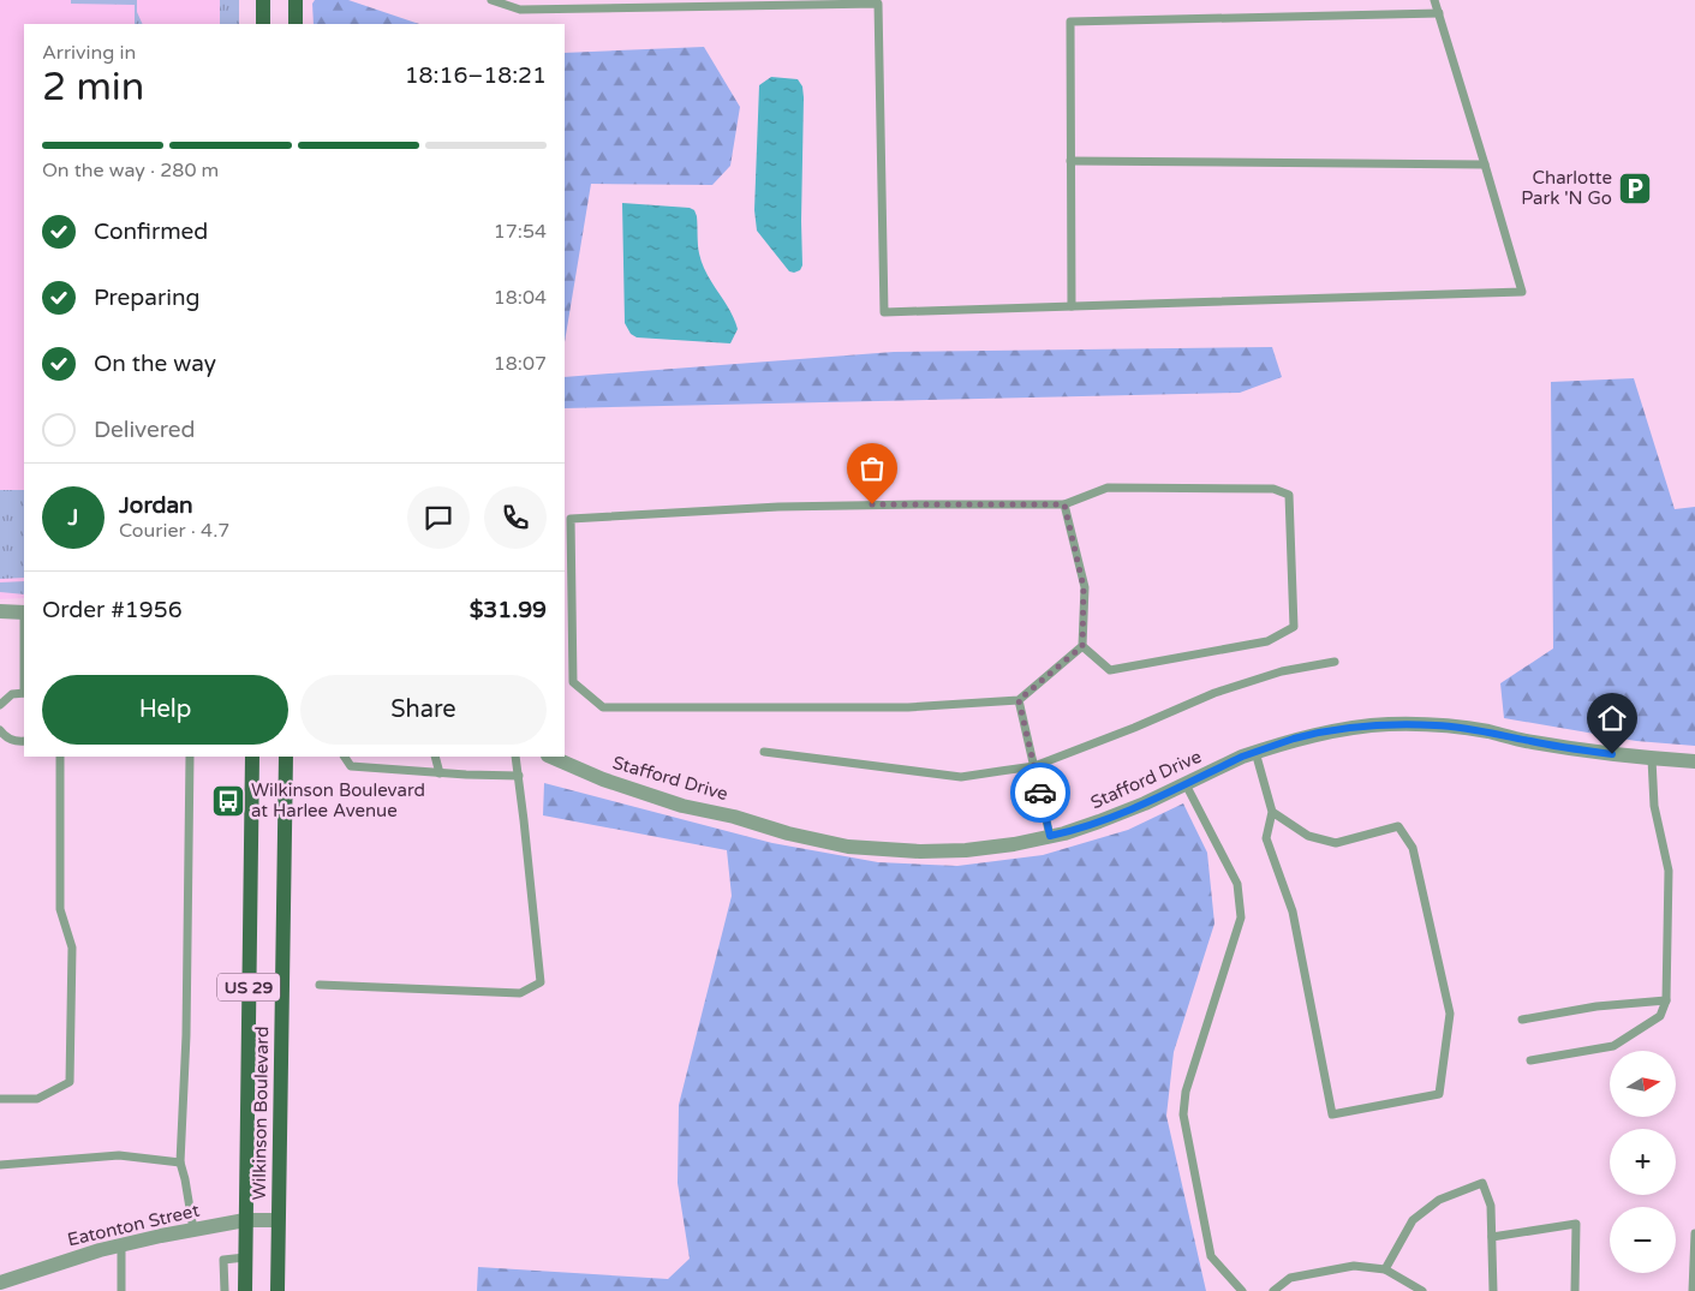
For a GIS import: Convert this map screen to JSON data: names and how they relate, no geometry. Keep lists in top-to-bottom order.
{
  "streets": {
    "main road": ["US 29", "Wilkinson Boulevard"],
    "street": ["Stafford Drive", "Eatonton Street"]
  },
  "crossings": [
    ["Wilkinson Boulevard", "Eatonton Street"]
  ],
  "places": {
    "parking": ["Charlotte Park 'N Go"],
    "bus stop": ["Wilkinson Boulevard at Harlee Avenue"]
  },
  "north": "right",
  "page": {
    "heading": ["2 min", "Arriving in", "18:16–18:21"],
    "panel": [
      "Jordan",
      "Courier · 4.7",
      "Order #1956",
      "$31.99"
    ],
    "bar": "On the way · 280 m",
    "list": [
      ["Confirmed", "17:54"],
      ["Preparing", "18:04"],
      ["On the way", "18:07"],
      "Delivered"
    ],
    "round": "J",
    "buttons": ["Help", "Share"],
    "map_buttons": ["+", "−"]
  }
}
